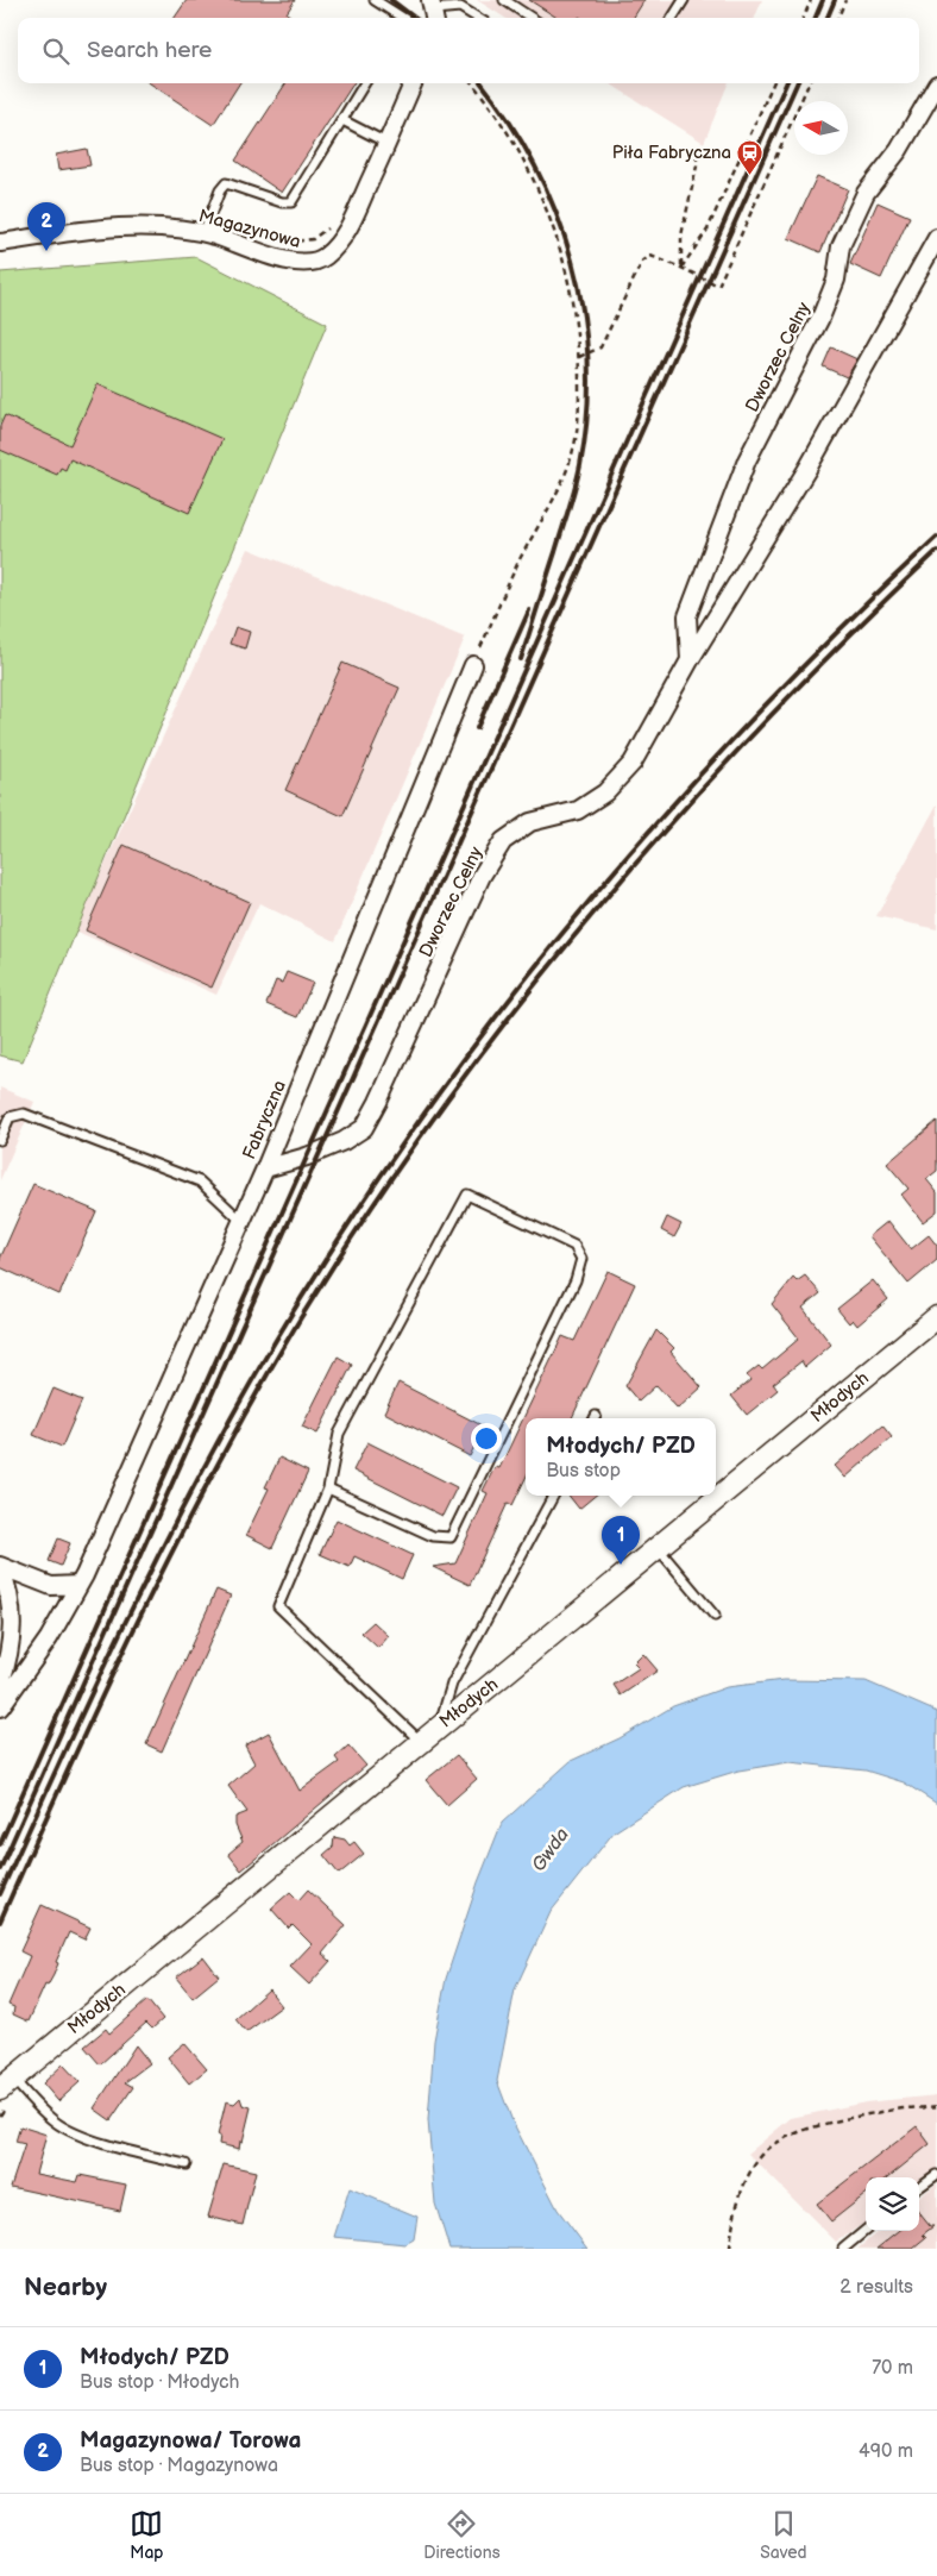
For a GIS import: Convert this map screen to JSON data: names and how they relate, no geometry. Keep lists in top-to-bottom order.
{
  "streets": {
    "street": [
      "Magazynowa",
      "Dworzec Celny",
      "Fabryczna",
      "Młodych"
    ]
  },
  "crossings": [
    ["Dworzec Celny", "Fabryczna"]
  ],
  "water": ["Gwda"],
  "places": {
    "station": ["Piła Fabryczna"]
  },
  "north": "left",
  "page": {
    "search": "Search here",
    "pins": ["2", "1"],
    "popup": ["Młodych/ PZD", "Bus stop"],
    "heading": ["Nearby", "2 results"],
    "list": [
      {
        "mark": "1",
        "name": "Młodych/ PZD",
        "note": "Bus stop · Młodych",
        "value": "70 m"
      },
      {
        "mark": "2",
        "name": "Magazynowa/ Torowa",
        "note": "Bus stop · Magazynowa",
        "value": "490 m"
      }
    ],
    "nav": ["Map", "Directions", "Saved"]
  }
}
